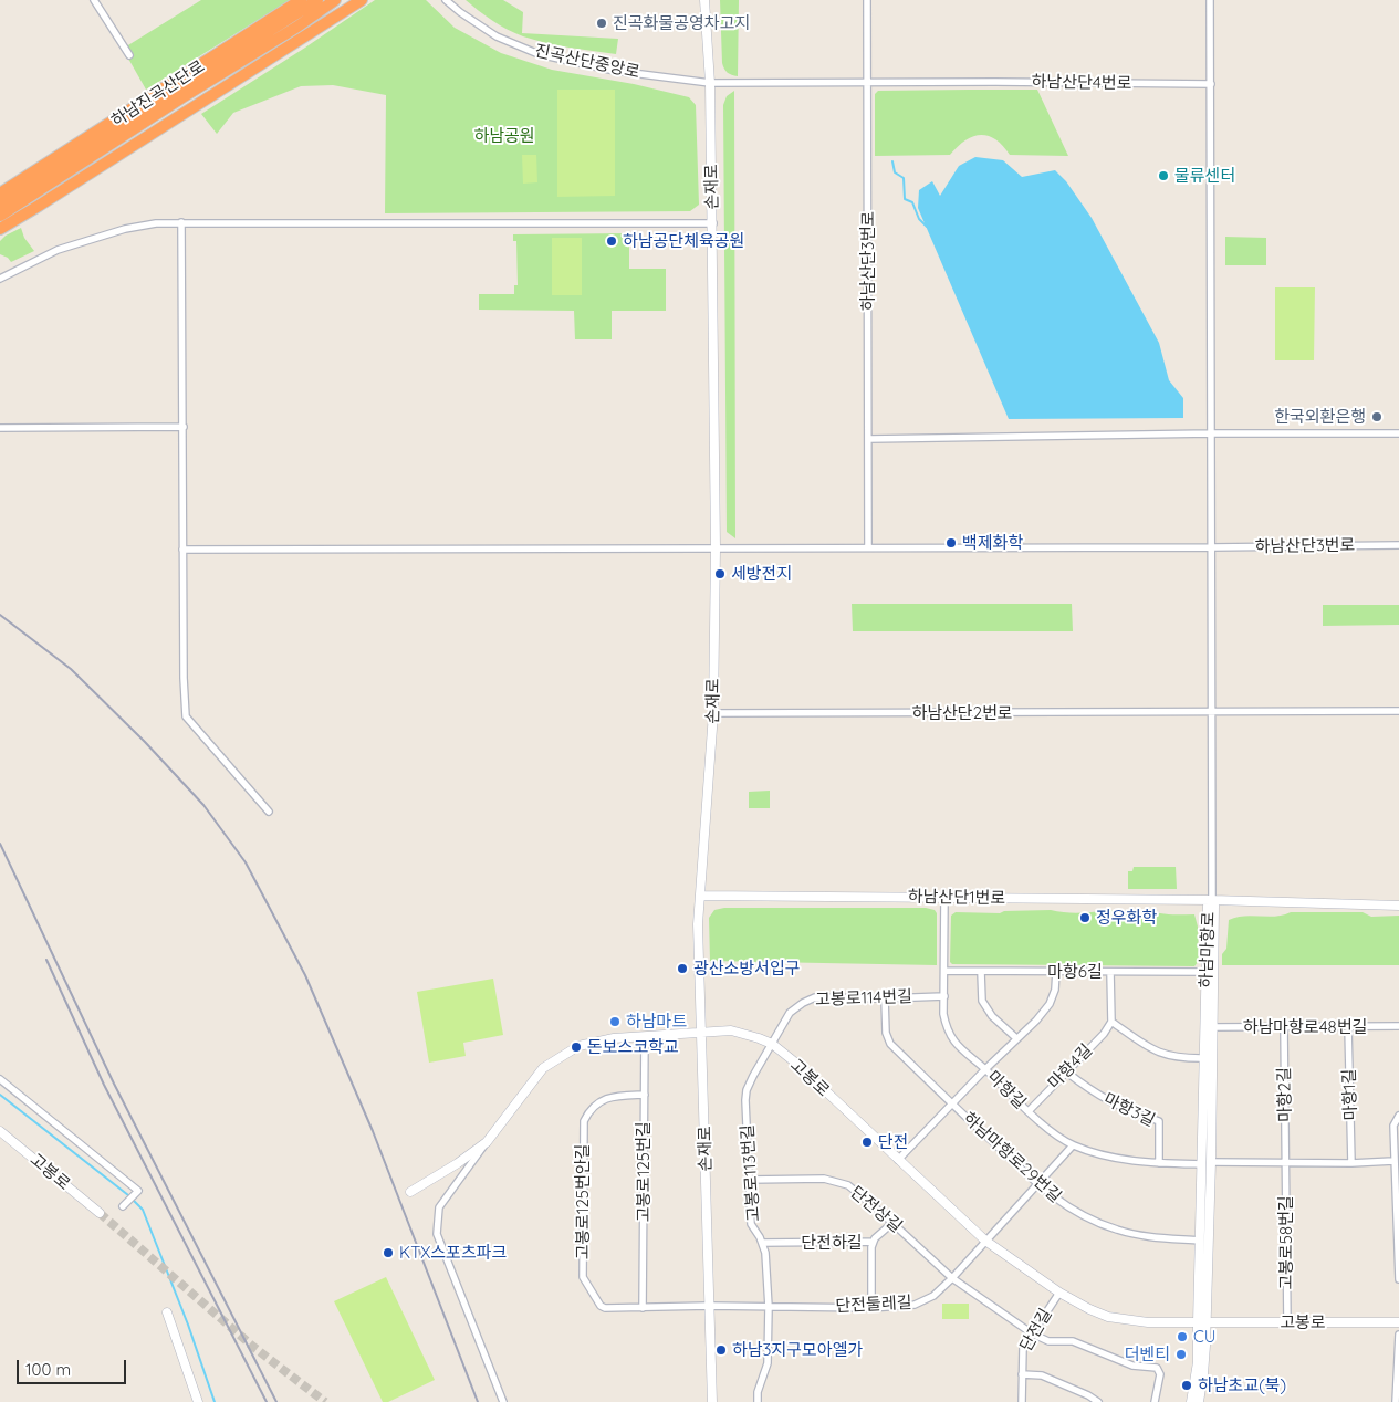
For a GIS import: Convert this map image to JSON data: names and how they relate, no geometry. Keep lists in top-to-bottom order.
{
  "streets": {
    "highway": ["하남진곡산단로"],
    "main road": [
      "손재로",
      "하남산단1번로",
      "하남마항로",
      "고봉로"
    ],
    "street": [
      "진곡산단중앙로",
      "하남산단4번로",
      "하남산단3번로",
      "하남산단2번로",
      "마항6길",
      "고봉로114번길",
      "하남마항로48번길",
      "마항4길",
      "마항길",
      "마항2길",
      "마항1길",
      "마항3길",
      "하남마항로29번길",
      "고봉로125번길",
      "고봉로113번길",
      "고봉로125번안길",
      "단전상길",
      "단전하길",
      "고봉로58번길",
      "단전둘레길",
      "단전길"
    ]
  },
  "crossings": [
    ["진곡산단중앙로", "하남산단4번로"],
    ["진곡산단중앙로", "손재로"],
    ["하남산단4번로", "손재로"],
    ["하남산단4번로", "하남산단3번로"],
    ["손재로", "하남산단3번로"],
    ["손재로", "하남산단2번로"],
    ["손재로", "하남산단1번로"],
    ["손재로", "고봉로"],
    ["손재로", "고봉로125번안길"],
    ["손재로", "단전둘레길"],
    ["하남산단1번로", "하남마항로"],
    ["하남산단1번로", "마항길"],
    ["하남마항로", "마항6길"],
    ["하남마항로", "하남마항로48번길"],
    ["하남마항로", "고봉로"],
    ["하남마항로", "마항길"],
    ["하남마항로", "하남마항로29번길"],
    ["마항6길", "마항길"],
    ["고봉로114번길", "고봉로"],
    ["고봉로114번길", "마항길"],
    ["고봉로114번길", "하남마항로29번길"],
    ["고봉로114번길", "고봉로113번길"],
    ["하남마항로48번길", "마항2길"],
    ["하남마항로48번길", "마항1길"],
    ["마항4길", "마항길"],
    ["마항4길", "마항3길"],
    ["고봉로", "고봉로125번길"],
    ["고봉로", "고봉로113번길"],
    ["고봉로", "고봉로58번길"],
    ["고봉로", "단전둘레길"],
    ["고봉로", "단전길"],
    ["마항길", "마항2길"],
    ["마항길", "마항1길"],
    ["마항길", "마항3길"],
    ["마항길", "고봉로58번길"],
    ["마항길", "단전둘레길"],
    ["마항2길", "고봉로58번길"],
    ["하남마항로29번길", "단전둘레길"],
    ["고봉로125번길", "고봉로125번안길"],
    ["고봉로113번길", "단전상길"],
    ["고봉로113번길", "단전하길"],
    ["고봉로113번길", "단전둘레길"],
    ["고봉로125번안길", "단전둘레길"],
    ["단전상길", "단전하길"],
    ["단전상길", "단전둘레길"],
    ["단전상길", "단전길"]
  ],
  "parks": ["하남공원"],
  "places": [
    "진곡화물공영차고지",
    "물류센터",
    "하남공단체육공원",
    "한국외환은행",
    "백제화학",
    "세방전지",
    "정우화학",
    "광산소방서입구",
    "하남마트",
    "돈보스코학교",
    "단전",
    "KTX스포츠파크",
    "CU",
    "하남3지구모아엘가",
    "더벤티",
    "하남초교(북)"
  ],
  "scale_bar": "100 m"
}
